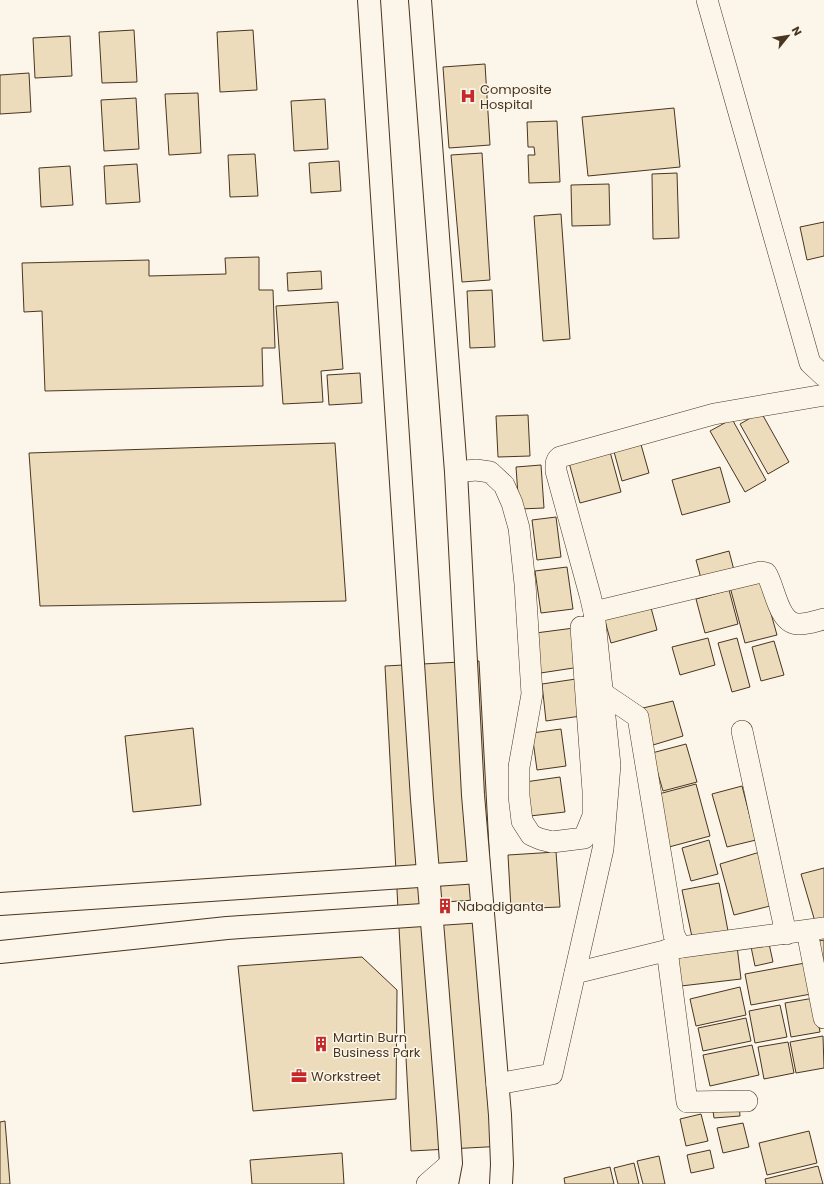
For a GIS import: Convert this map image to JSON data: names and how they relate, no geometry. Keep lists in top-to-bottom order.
{
  "places": {
    "hospital": ["Composite Hospital"],
    "building": ["Nabadiganta", "Martin Burn Business Park"],
    "office": ["Workstreet"]
  },
  "north": "top right"
}
